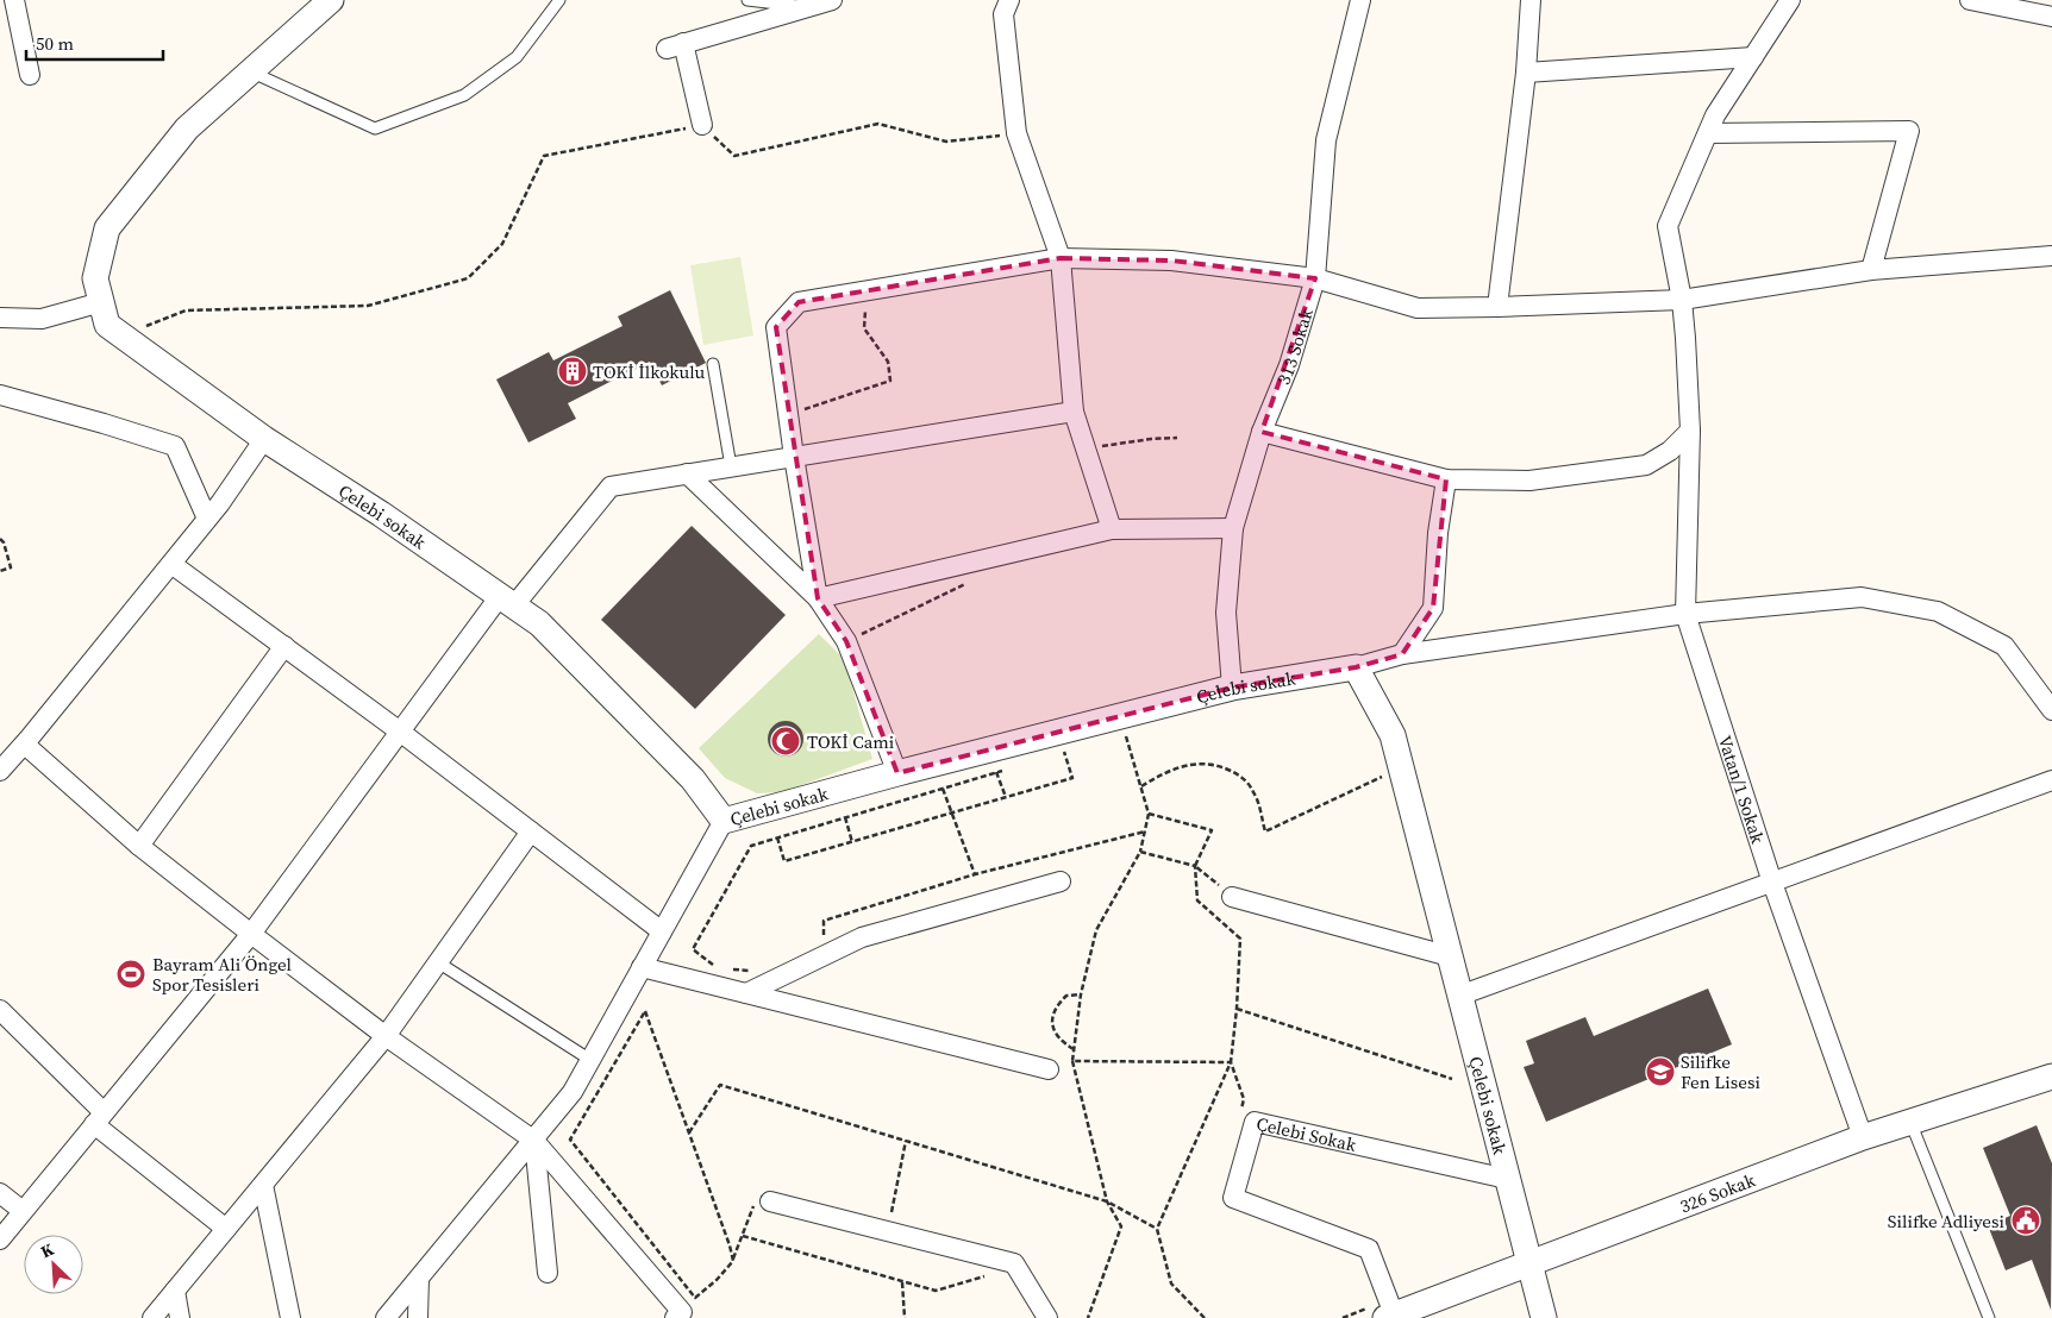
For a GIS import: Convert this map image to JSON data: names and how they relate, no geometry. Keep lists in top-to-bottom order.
{
  "streets": {
    "street": [
      "313 Sokak",
      "Çelebi sokak",
      "Vatan/1 Sokak",
      "Çelebi Sokak",
      "326 Sokak"
    ]
  },
  "crossings": [
    ["313 Sokak", "Çelebi sokak"],
    ["Çelebi sokak", "Çelebi Sokak"],
    ["Çelebi sokak", "326 Sokak"],
    ["Vatan/1 Sokak", "326 Sokak"],
    ["Çelebi Sokak", "326 Sokak"]
  ],
  "places": {
    "building": ["TOKİ İlkokulu"],
    "mosque": ["TOKİ Cami"],
    "sports": ["Bayram Ali Öngel Spor Tesisleri"],
    "school or university": ["Silifke Fen Lisesi"],
    "public building": ["Silifke Adliyesi"]
  },
  "scale_bar": "50 m",
  "north": "top left"
}
